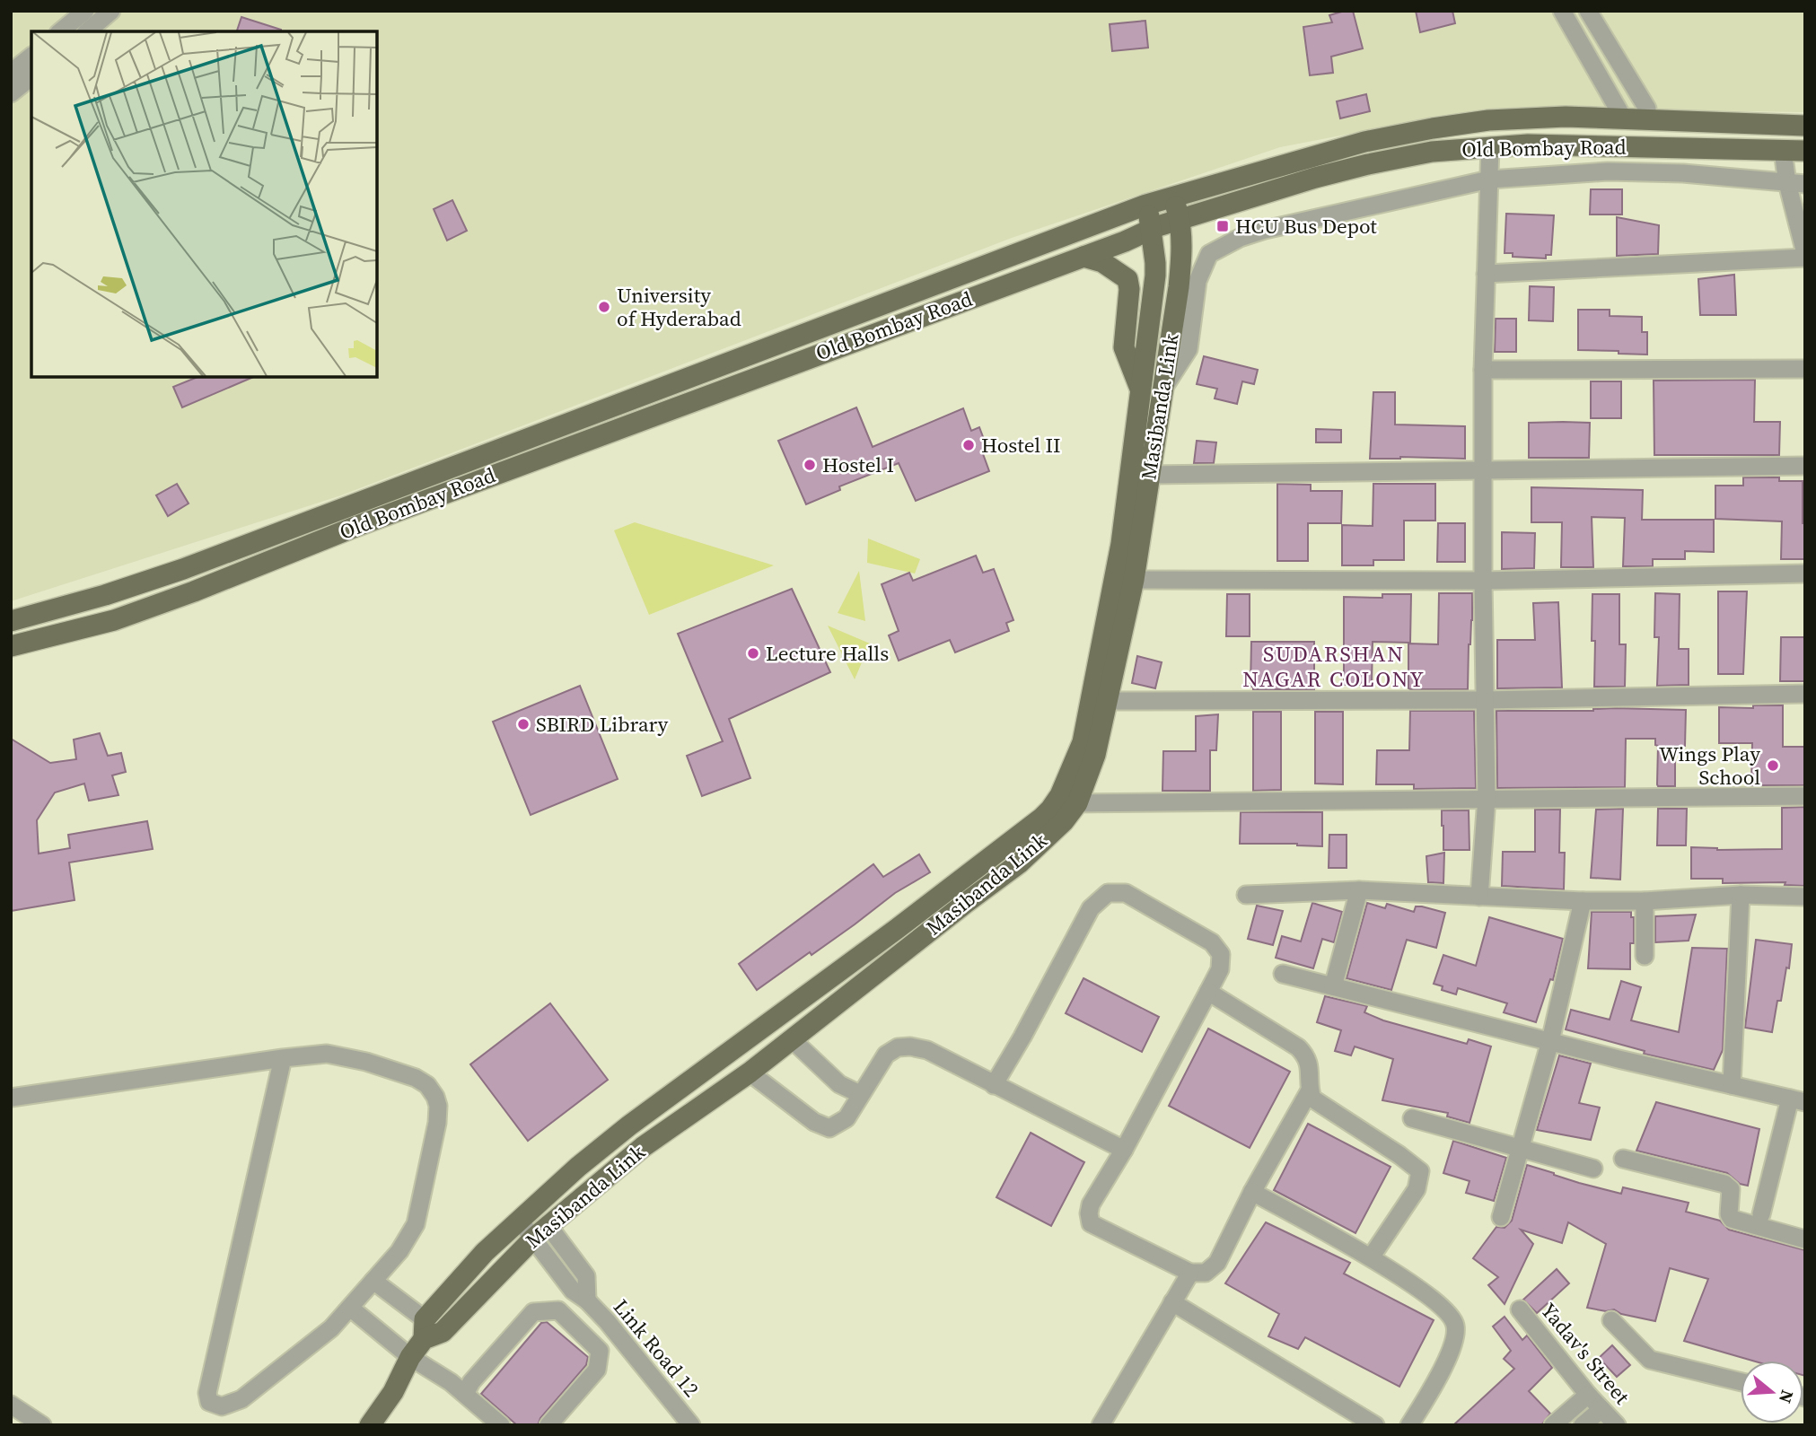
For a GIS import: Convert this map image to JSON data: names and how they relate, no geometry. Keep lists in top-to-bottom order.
{
  "streets": {
    "main road": ["Old Bombay Road", "Masibanda Link"],
    "street": ["Link Road 12", "Yadav's Street"]
  },
  "crossings": [
    ["Old Bombay Road", "Masibanda Link"],
    ["Masibanda Link", "Link Road 12"]
  ],
  "districts": ["SUDARSHAN NAGAR COLONY"],
  "places": {
    "transit": ["HCU Bus Depot"],
    "other": [
      "University of Hyderabad",
      "Hostel II",
      "Hostel I",
      "Lecture Halls",
      "SBIRD Library",
      "Wings Play School"
    ]
  },
  "north": "right"
}
